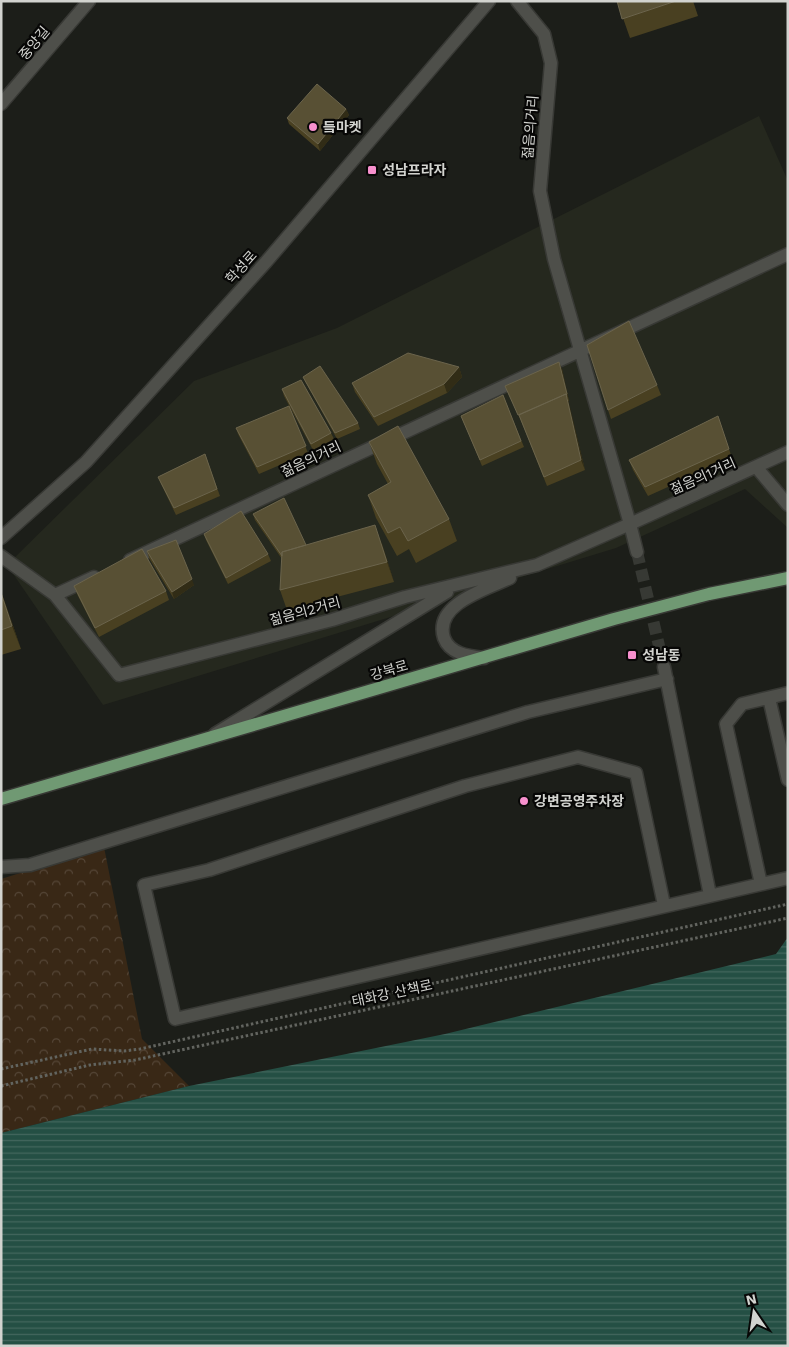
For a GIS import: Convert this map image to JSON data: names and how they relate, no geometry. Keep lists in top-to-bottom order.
{
  "streets": {
    "main road": ["강북로"],
    "street": [
      "중앙길",
      "젊음의거리",
      "학성로",
      "젊음의1거리",
      "젊음의2거리"
    ],
    "path": ["태화강 산책로"]
  },
  "crossings": [
    ["젊음의거리", "젊음의1거리"],
    ["젊음의거리", "젊음의2거리"],
    ["젊음의1거리", "젊음의2거리"]
  ],
  "places": {
    "other": ["듴마켓", "강변공영주차장"],
    "transit": ["성남프라자", "성남동"]
  },
  "north": "top"
}
